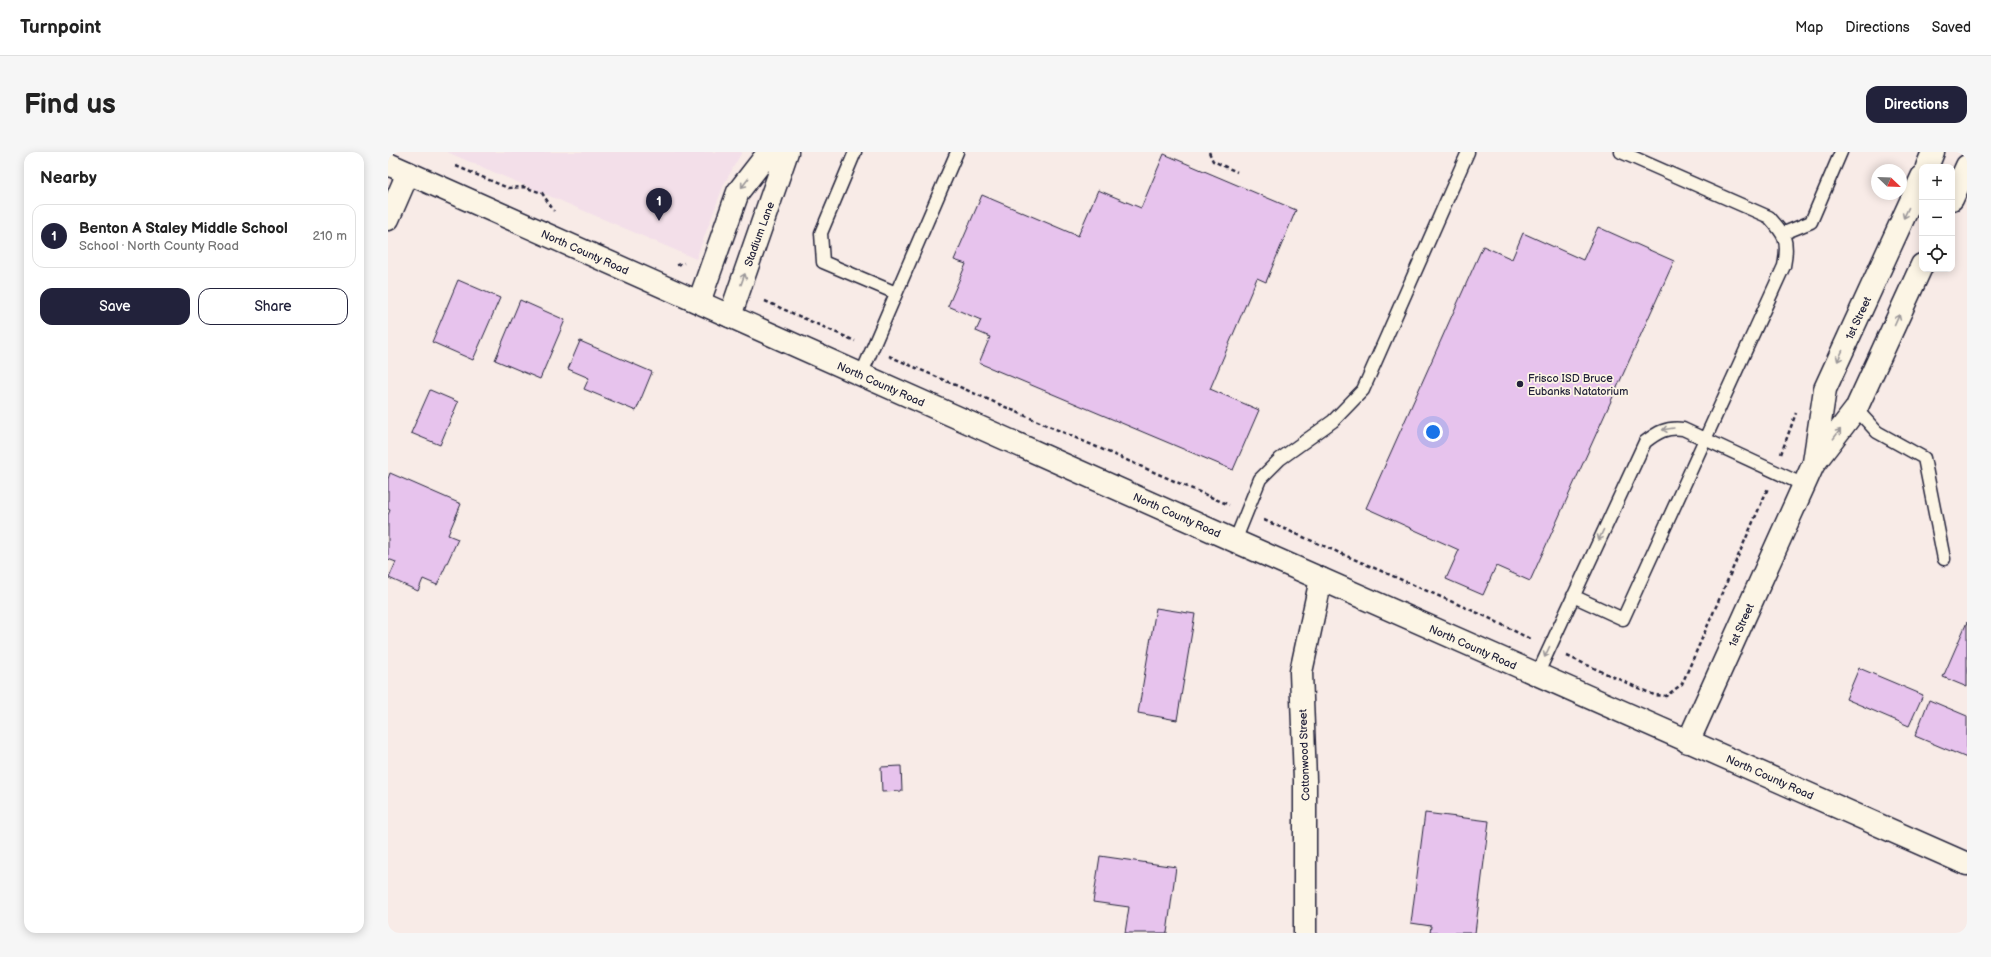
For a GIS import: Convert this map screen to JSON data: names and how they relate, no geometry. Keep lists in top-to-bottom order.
{
  "streets": {
    "street": [
      "Stadium Lane",
      "North County Road",
      "1st Street",
      "Cottonwood Street"
    ]
  },
  "crossings": [
    ["Stadium Lane", "North County Road"],
    ["North County Road", "1st Street"],
    ["North County Road", "Cottonwood Street"]
  ],
  "places": ["Frisco ISD Bruce Eubanks Natatorium"],
  "north": "bottom right",
  "page": {
    "header": "Turnpoint",
    "nav": ["Map", "Directions", "Saved"],
    "buttons": [
      "Directions",
      ["Save", "Share"]
    ],
    "title": "Find us",
    "heading": "Nearby",
    "map_buttons": ["+", "−"],
    "pins": "1",
    "list": [
      {
        "mark": "1",
        "name": "Benton A Staley Middle School",
        "note": "School · North County Road",
        "value": "210 m"
      }
    ]
  }
}
